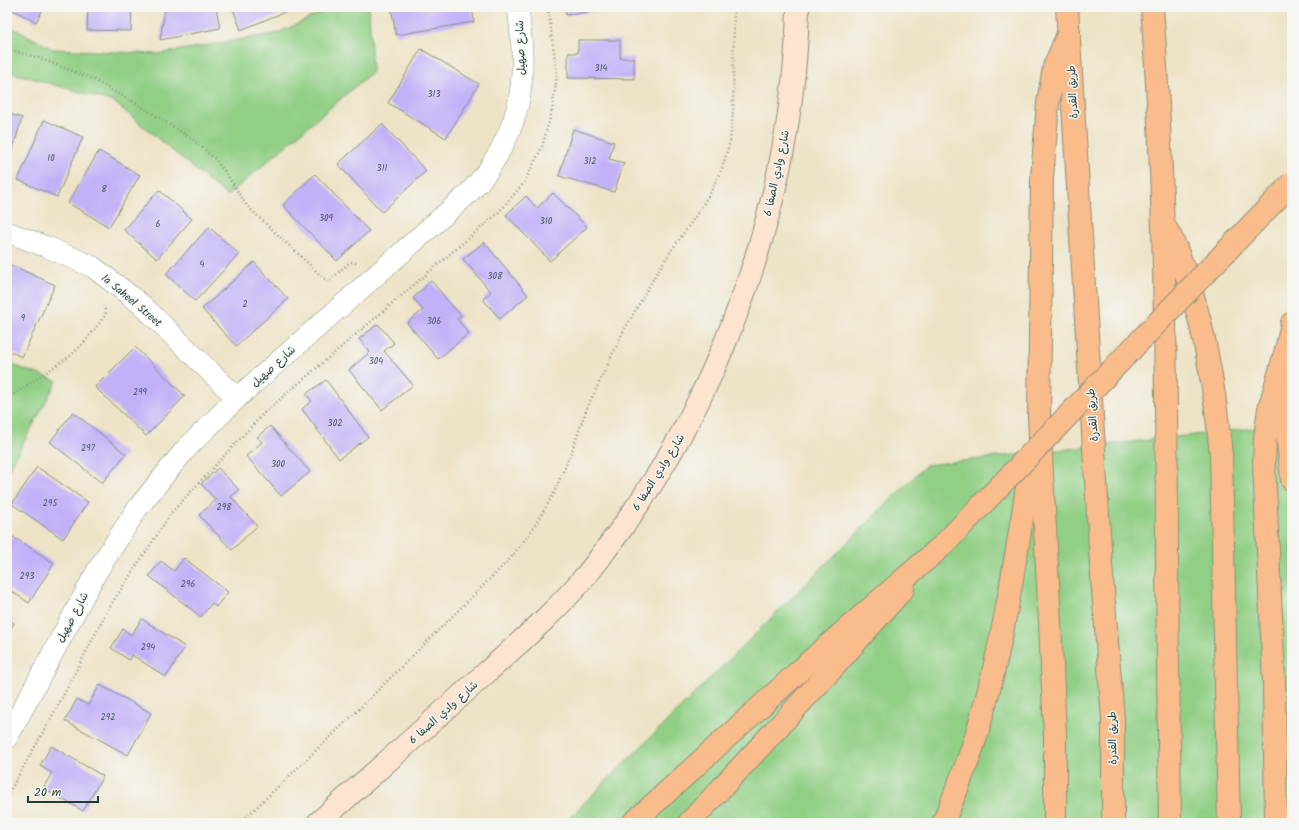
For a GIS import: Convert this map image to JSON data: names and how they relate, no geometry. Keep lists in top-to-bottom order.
{
  "streets": {
    "main road": ["طريق القدرة"],
    "street": ["شارع صهيل", "شارع وادي الصفا 6", "1a Saheel Street"]
  },
  "crossings": [
    ["شارع صهيل", "1a Saheel Street"]
  ],
  "house_numbers": [
    "314",
    "313",
    "10",
    "312",
    "311",
    "8",
    "309",
    "310",
    "6",
    "4",
    "308",
    "2",
    "9",
    "306",
    "304",
    "299",
    "302",
    "297",
    "300",
    "295",
    "298",
    "293",
    "296",
    "294",
    "292"
  ],
  "scale_bar": "20 m"
}
